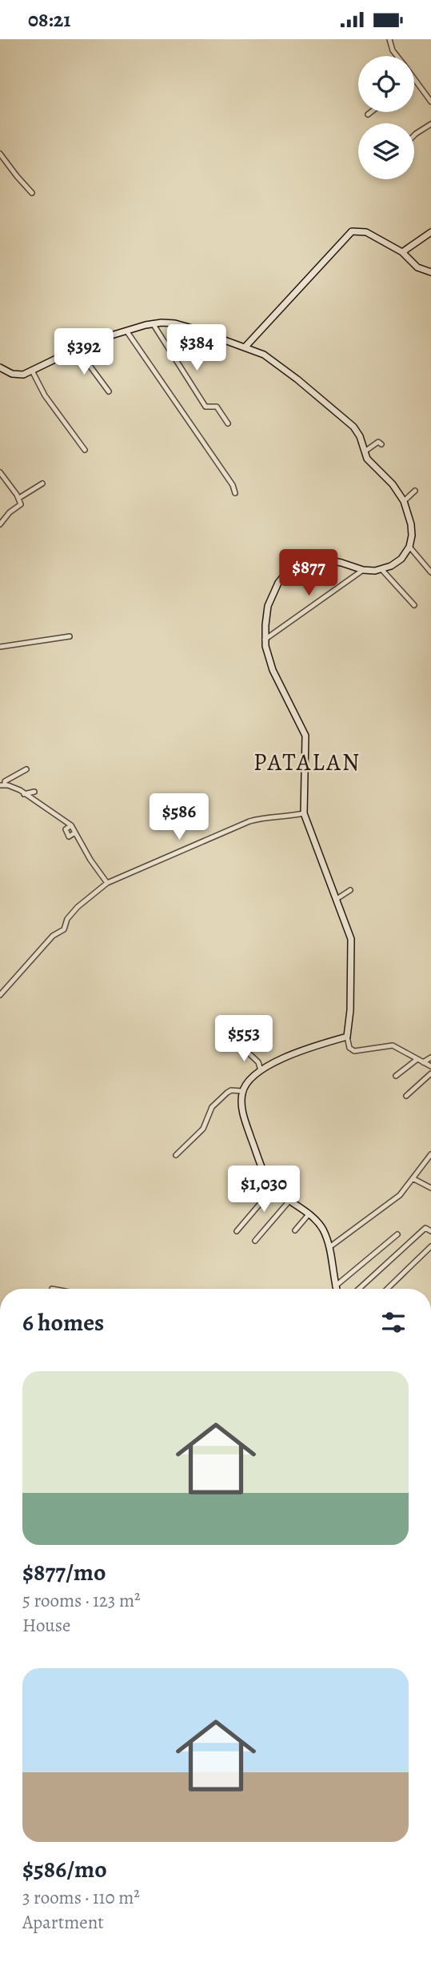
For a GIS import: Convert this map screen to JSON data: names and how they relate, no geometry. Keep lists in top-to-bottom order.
{
  "districts": ["PATALAN"],
  "page": {
    "status": "08:21",
    "price": [
      "$384",
      "$392",
      "$877",
      "$586",
      "$553",
      "$1,030"
    ],
    "heading": "6 homes",
    "list": [
      {
        "name": "$877/mo",
        "note": "5 rooms · 123 m² · House"
      },
      {
        "name": "$586/mo",
        "note": "3 rooms · 110 m² · Apartment"
      }
    ]
  }
}
